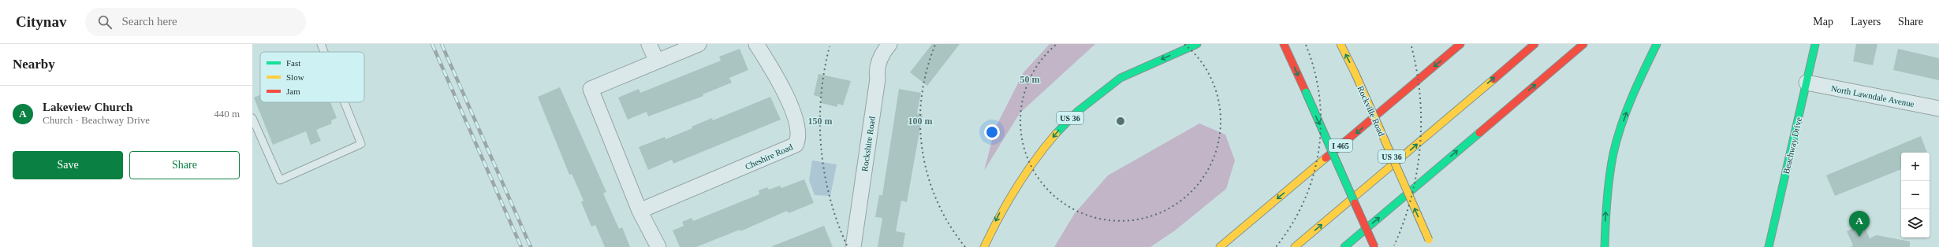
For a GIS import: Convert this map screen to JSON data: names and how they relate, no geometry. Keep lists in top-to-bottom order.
{
  "streets": {
    "main road": [
      "Rockville Road",
      "US 36",
      "I 465",
      "Beachway Drive"
    ],
    "street": ["North Lawndale Avenue", "Rockshire Road", "Cheshire Road"]
  },
  "crossings": [
    ["North Lawndale Avenue", "Beachway Drive"]
  ],
  "legend": ["Fast", "Slow", "Jam"],
  "page": {
    "header": "Citynav",
    "search": "Search here",
    "nav": ["Map", "Layers", "Share"],
    "heading": "Nearby",
    "list": [
      {
        "mark": "A",
        "name": "Lakeview Church",
        "note": "Church · Beachway Drive",
        "value": "440 m"
      }
    ],
    "buttons": ["Save", "Share"],
    "map_buttons": ["+", "−"],
    "pins": "A"
  },
  "rings": ["50 m", "100 m", "150 m"]
}
